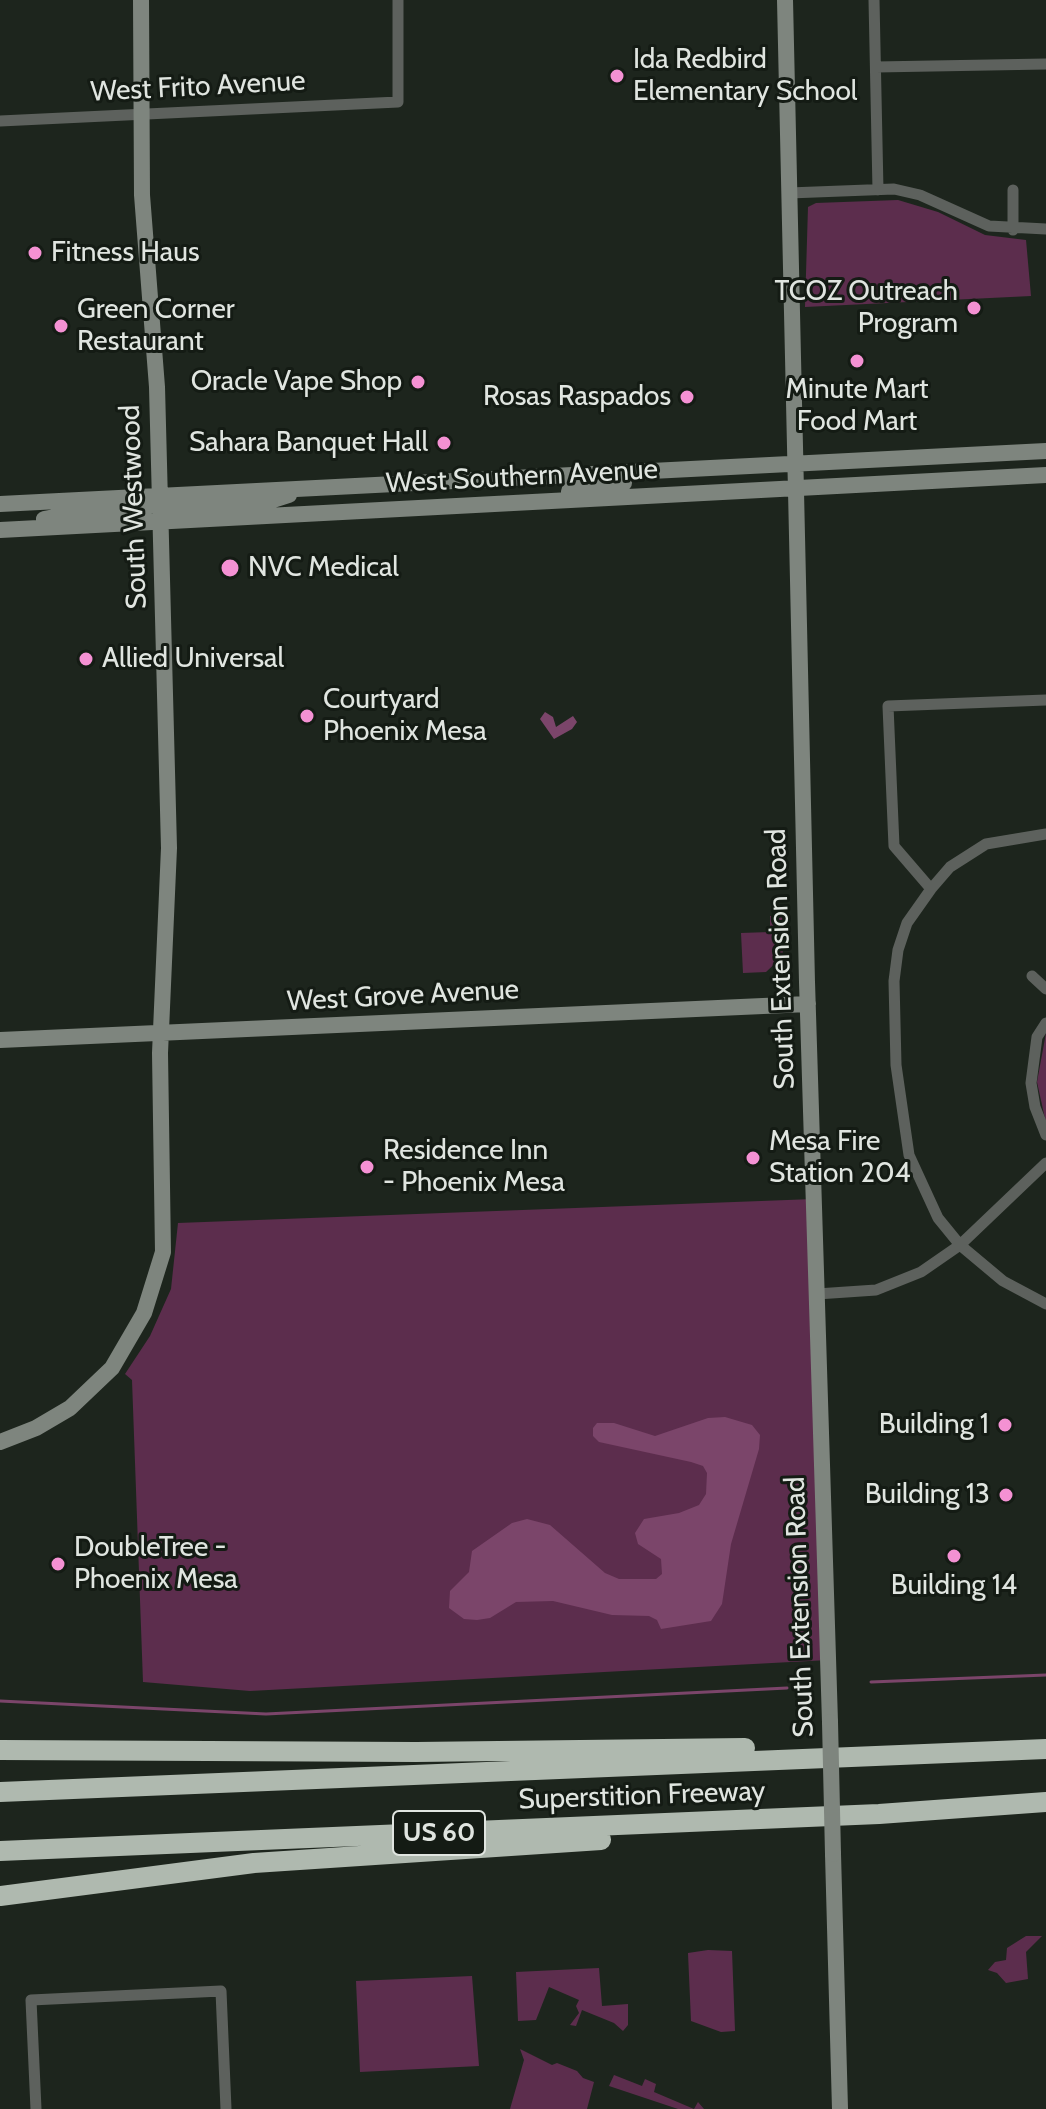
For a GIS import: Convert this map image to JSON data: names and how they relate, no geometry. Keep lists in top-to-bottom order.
{
  "streets": {
    "highway": ["Superstition Freeway", "US 60"],
    "street": [
      "West Frito Avenue",
      "West Southern Avenue",
      "South Westwood",
      "South Extension Road",
      "West Grove Avenue"
    ]
  },
  "crossings": [
    ["West Frito Avenue", "South Westwood"],
    ["West Southern Avenue", "South Westwood"],
    ["West Southern Avenue", "South Extension Road"],
    ["South Westwood", "West Grove Avenue"],
    ["South Extension Road", "West Grove Avenue"]
  ],
  "places": [
    "Ida Redbird Elementary School",
    "Fitness Haus",
    "TCOZ Outreach Program",
    "Green Corner Restaurant",
    "Minute Mart Food Mart",
    "Oracle Vape Shop",
    "Rosas Raspados",
    "Sahara Banquet Hall",
    "NVC Medical",
    "Allied Universal",
    "Courtyard Phoenix Mesa",
    "Mesa Fire Station 204",
    "Residence Inn - Phoenix Mesa",
    "Building 1",
    "Building 13",
    "Building 14",
    "DoubleTree - Phoenix Mesa"
  ]
}
